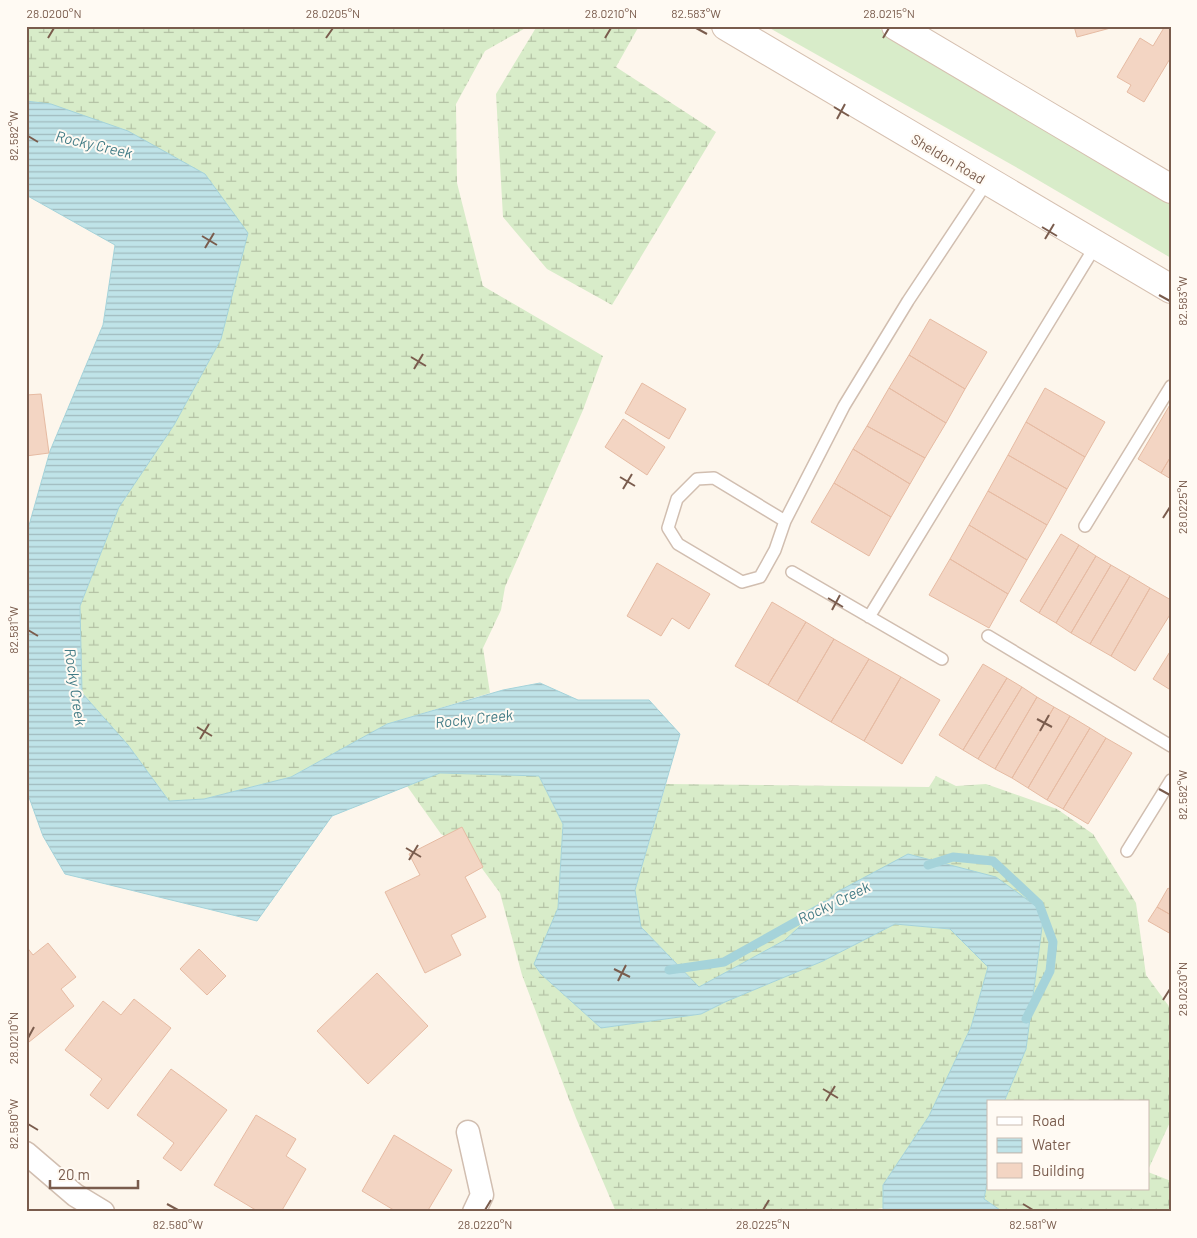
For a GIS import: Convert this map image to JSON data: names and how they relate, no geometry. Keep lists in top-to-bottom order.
{
  "streets": {
    "main road": ["Sheldon Road"]
  },
  "water": ["Rocky Creek"],
  "legend": ["Road", "Water", "Building"],
  "scale_bar": "20 m",
  "coordinates": [
    "28.0200°N",
    "28.0205°N",
    "28.0210°N",
    "82.583°W",
    "28.0215°N",
    "82.582°W",
    "28.0225°N",
    "82.581°W",
    "28.0230°N",
    "82.580°W",
    "28.0220°N"
  ]
}
